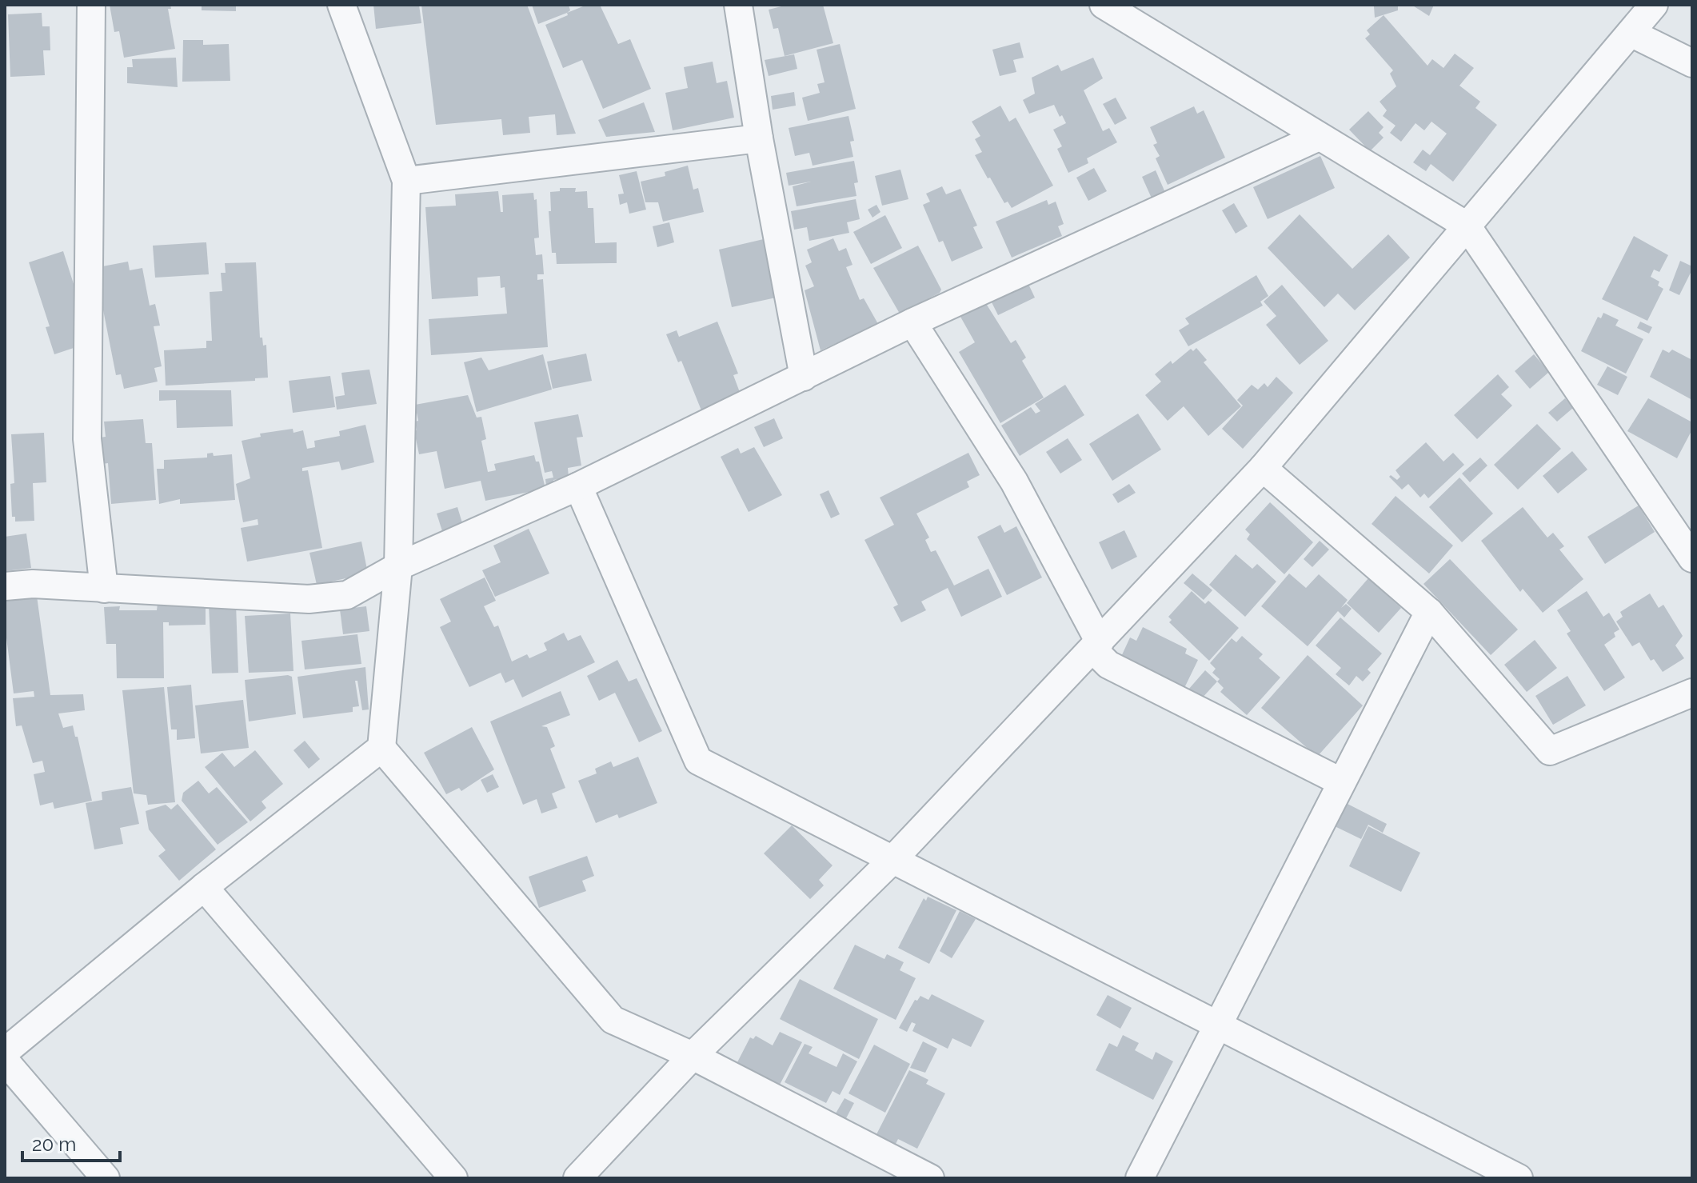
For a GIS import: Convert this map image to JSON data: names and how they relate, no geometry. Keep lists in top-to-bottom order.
{
  "scale_bar": "20 m"
}
